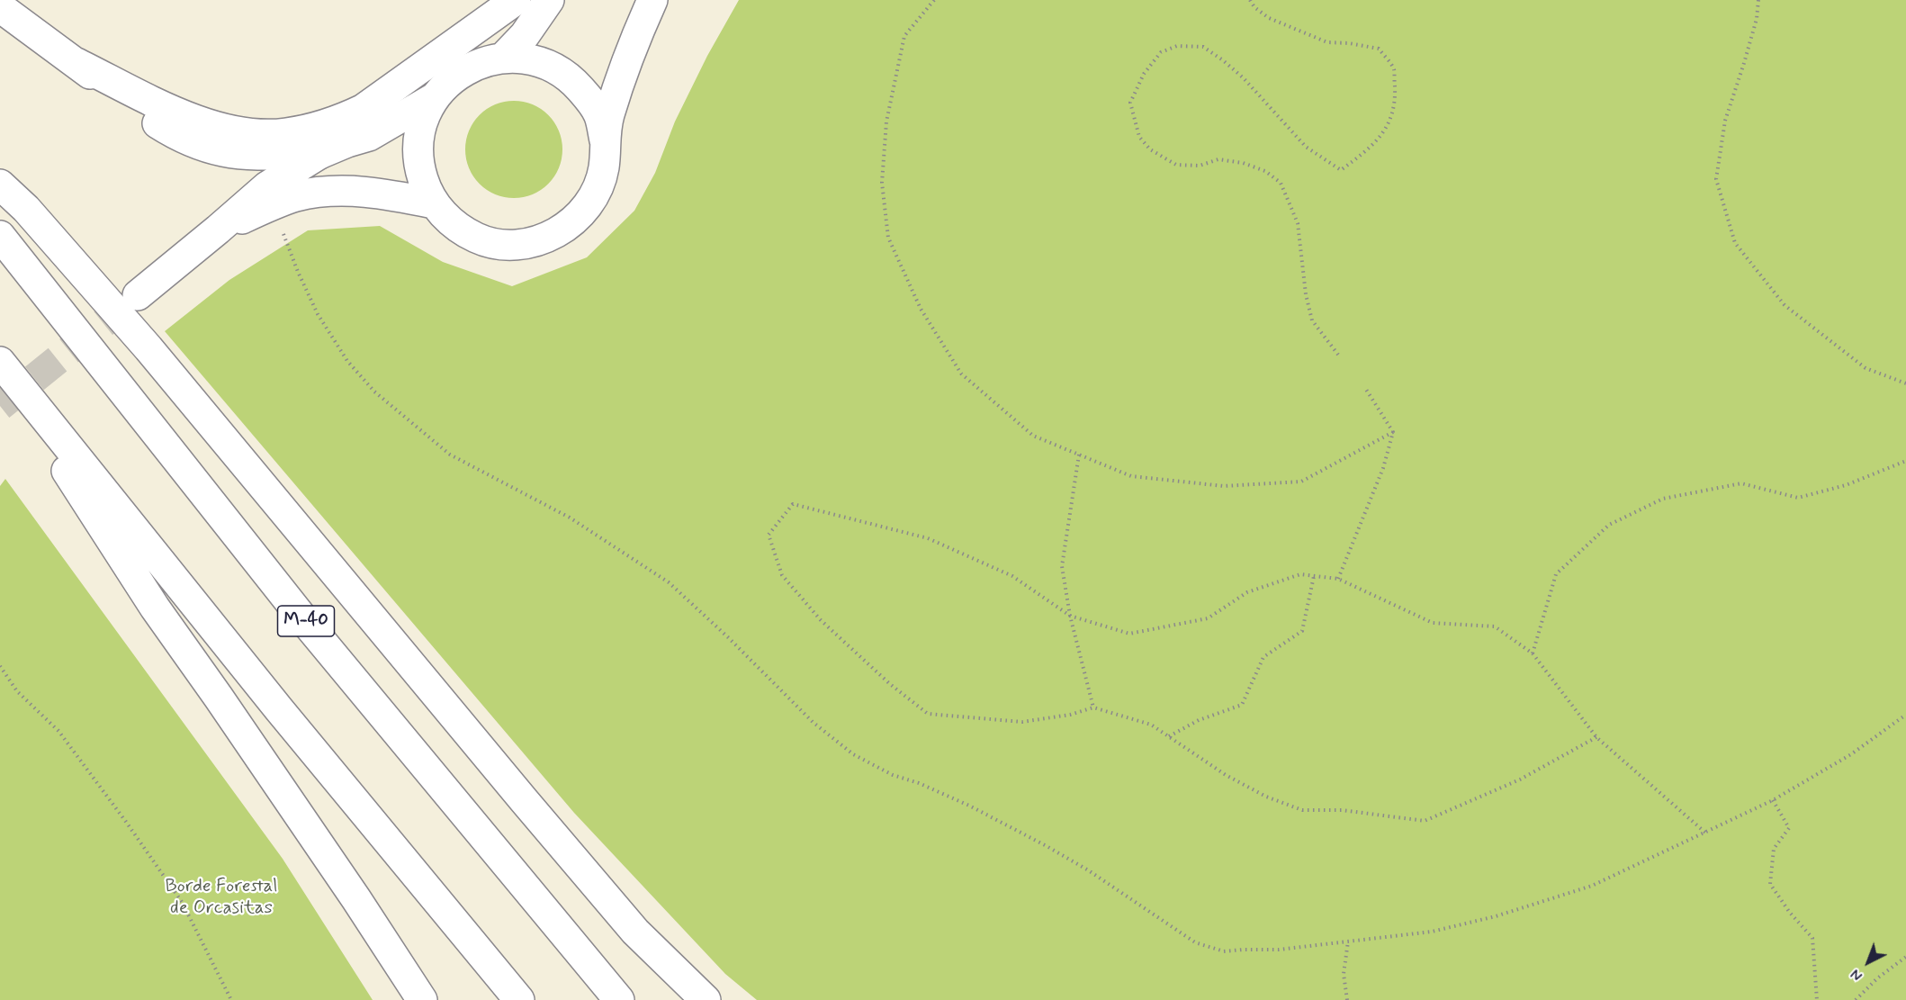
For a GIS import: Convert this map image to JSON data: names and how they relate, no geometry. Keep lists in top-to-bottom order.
{
  "streets": {
    "main road": ["M-40"]
  },
  "parks": ["Borde Forestal de Orcasitas"],
  "north": "bottom left"
}
